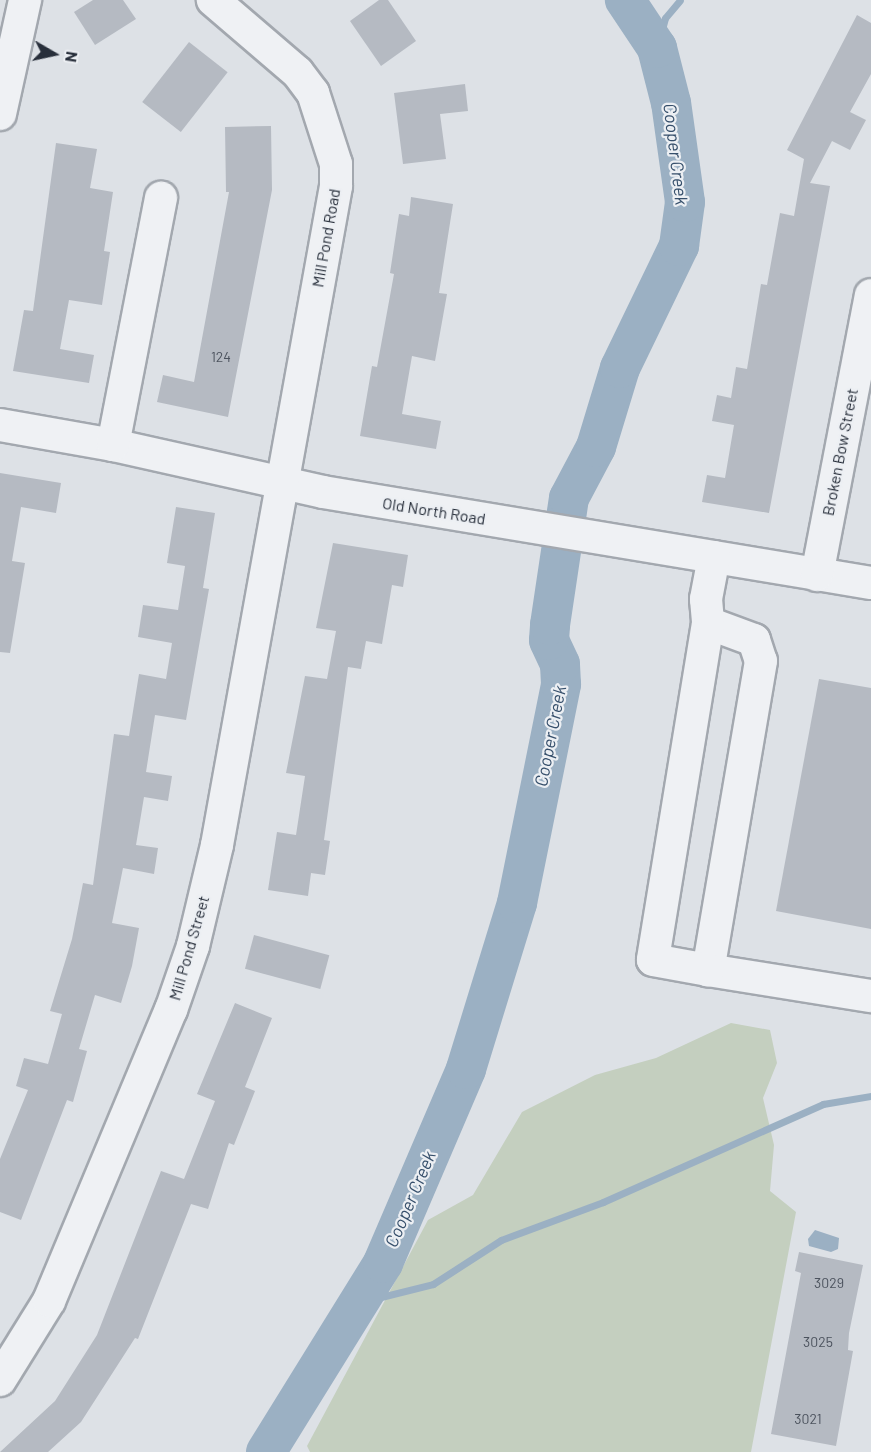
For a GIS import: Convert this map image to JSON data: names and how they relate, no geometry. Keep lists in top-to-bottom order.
{
  "streets": {
    "street": [
      "Mill Pond Road",
      "Broken Bow Street",
      "Old North Road",
      "Mill Pond Street"
    ]
  },
  "crossings": [
    ["Mill Pond Road", "Old North Road"],
    ["Mill Pond Road", "Mill Pond Street"],
    ["Broken Bow Street", "Old North Road"],
    ["Old North Road", "Mill Pond Street"]
  ],
  "water": ["Cooper Creek"],
  "house_numbers": [
    "124",
    "3029",
    "3025",
    "3021"
  ],
  "north": "right"
}
